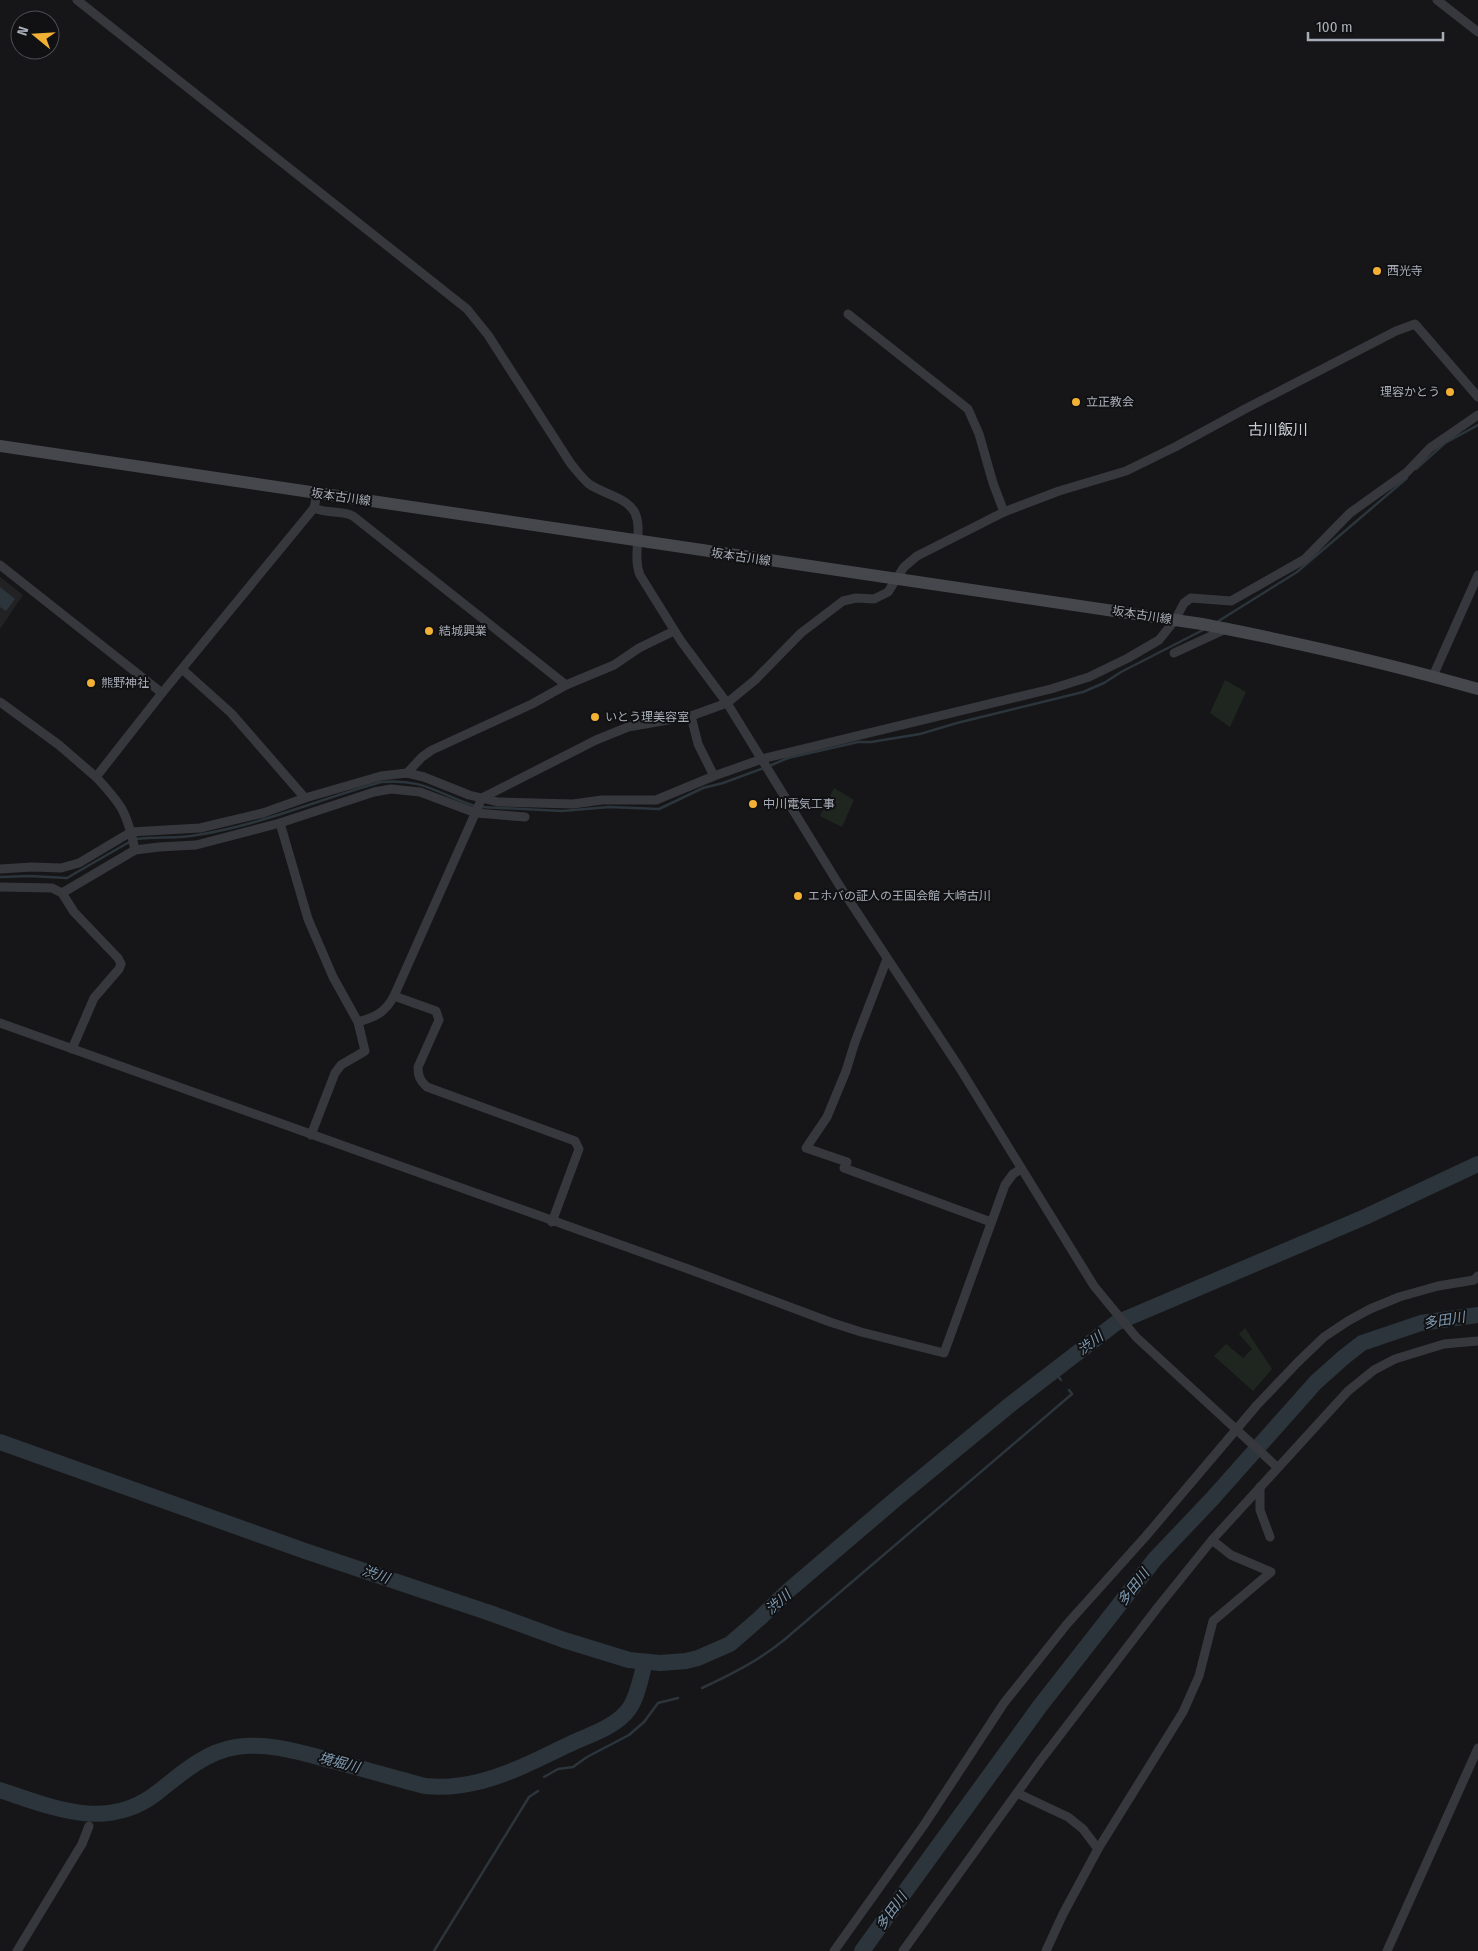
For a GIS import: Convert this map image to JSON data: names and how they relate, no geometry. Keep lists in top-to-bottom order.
{
  "streets": {
    "main road": ["坂本古川線"]
  },
  "districts": ["古川飯川"],
  "water": ["多田川", "渋川", "境堀川"],
  "places": [
    "西光寺",
    "理容かとう",
    "立正教会",
    "結城興業",
    "熊野神社",
    "いとう理美容室",
    "中川電気工事",
    "エホバの証人の王国会館 大崎古川"
  ],
  "scale_bar": "100 m",
  "north": "left"
}
